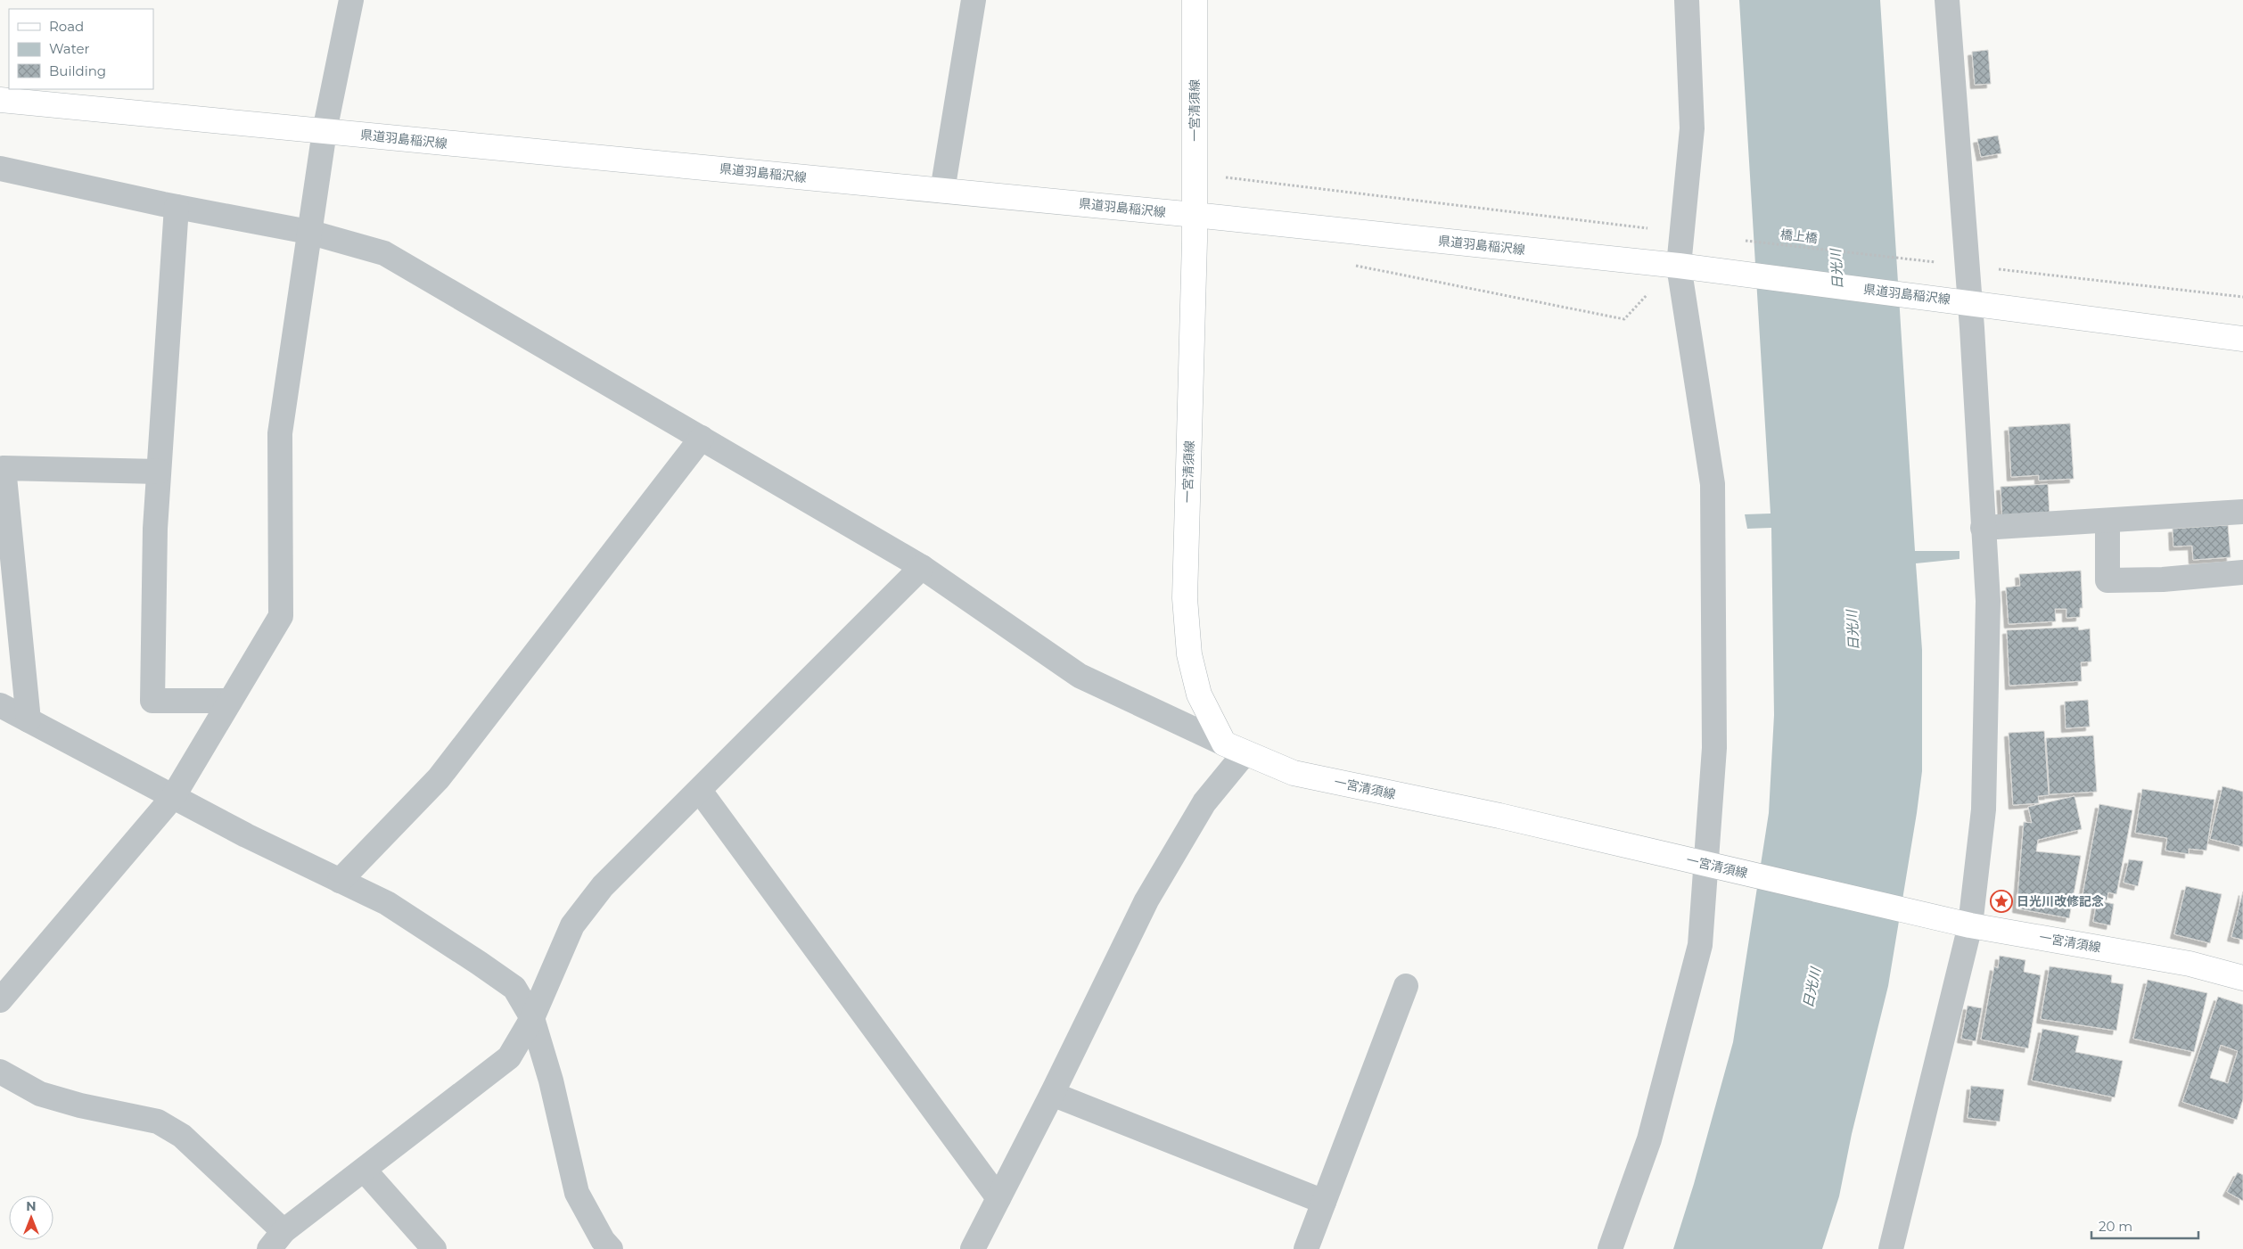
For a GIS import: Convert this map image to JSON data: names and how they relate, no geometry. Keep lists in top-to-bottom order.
{
  "streets": {
    "main road": ["一宮清須線", "県道羽島稲沢線"],
    "path": ["橋上橋"]
  },
  "crossings": [
    ["一宮清須線", "県道羽島稲沢線"]
  ],
  "water": ["日光川"],
  "places": {
    "place": ["日光川改修記念"]
  },
  "legend": ["Road", "Water", "Building"],
  "scale_bar": "20 m",
  "north": "top"
}
